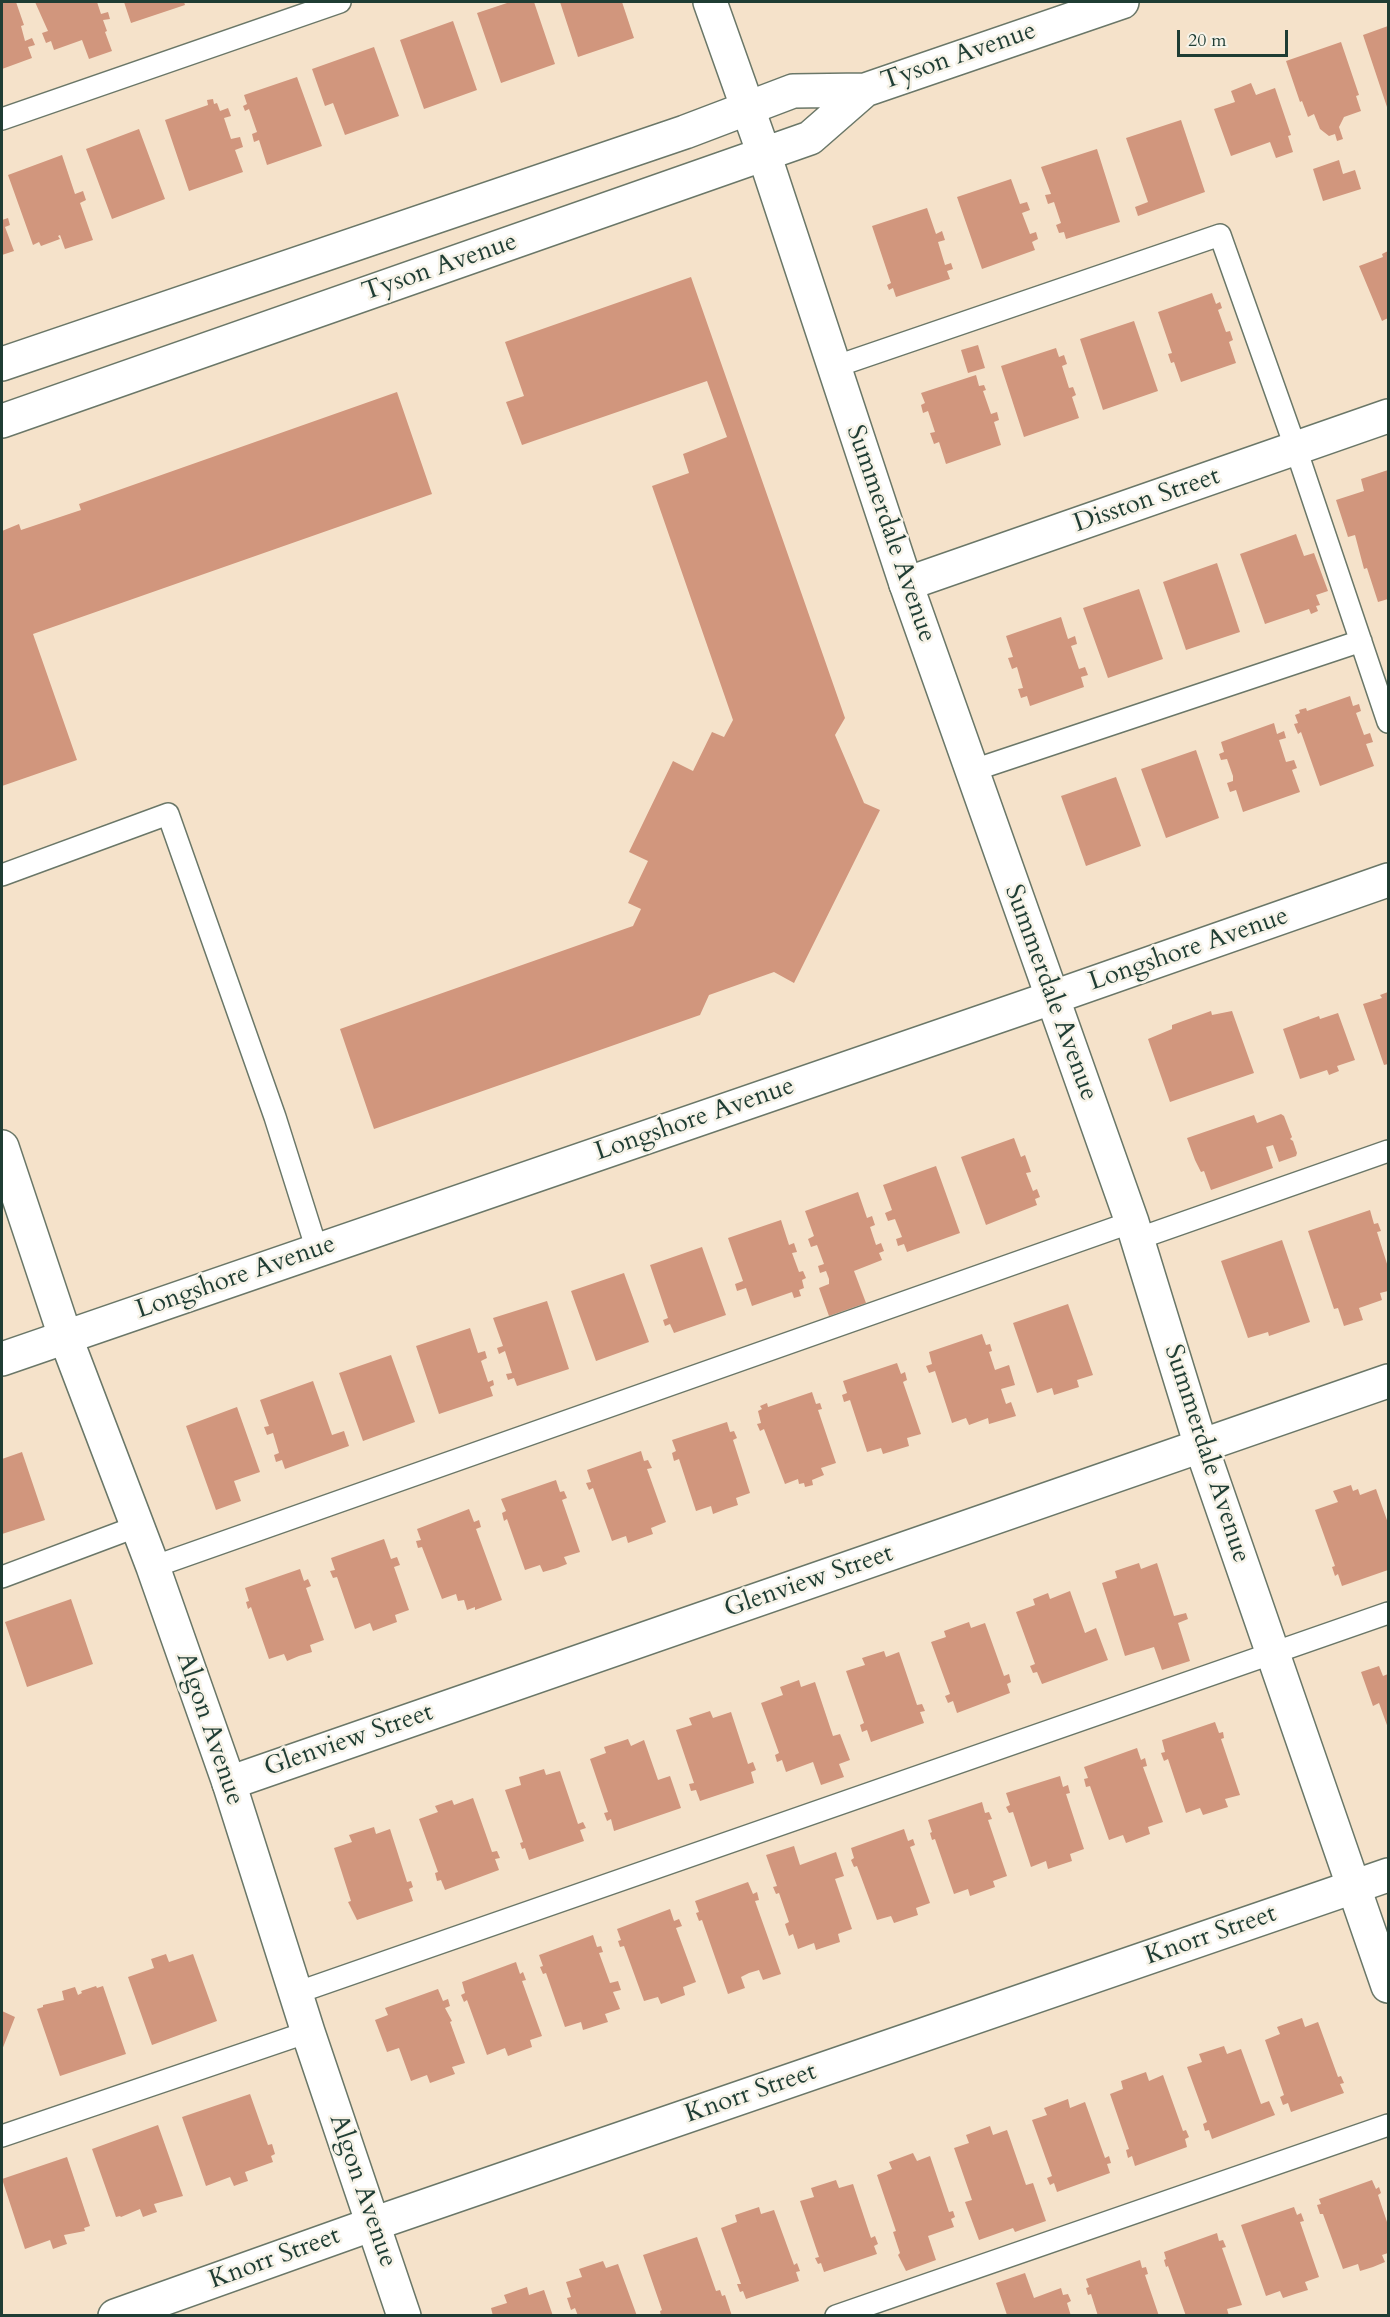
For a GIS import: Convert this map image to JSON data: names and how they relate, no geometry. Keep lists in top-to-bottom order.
{
  "streets": {
    "street": [
      "Tyson Avenue",
      "Disston Street",
      "Summerdale Avenue",
      "Longshore Avenue",
      "Glenview Street",
      "Algon Avenue",
      "Knorr Street"
    ]
  },
  "crossings": [
    ["Tyson Avenue", "Summerdale Avenue"],
    ["Disston Street", "Summerdale Avenue"],
    ["Summerdale Avenue", "Longshore Avenue"],
    ["Summerdale Avenue", "Glenview Street"],
    ["Summerdale Avenue", "Knorr Street"],
    ["Longshore Avenue", "Algon Avenue"],
    ["Glenview Street", "Algon Avenue"],
    ["Algon Avenue", "Knorr Street"]
  ],
  "scale_bar": "20 m"
}
